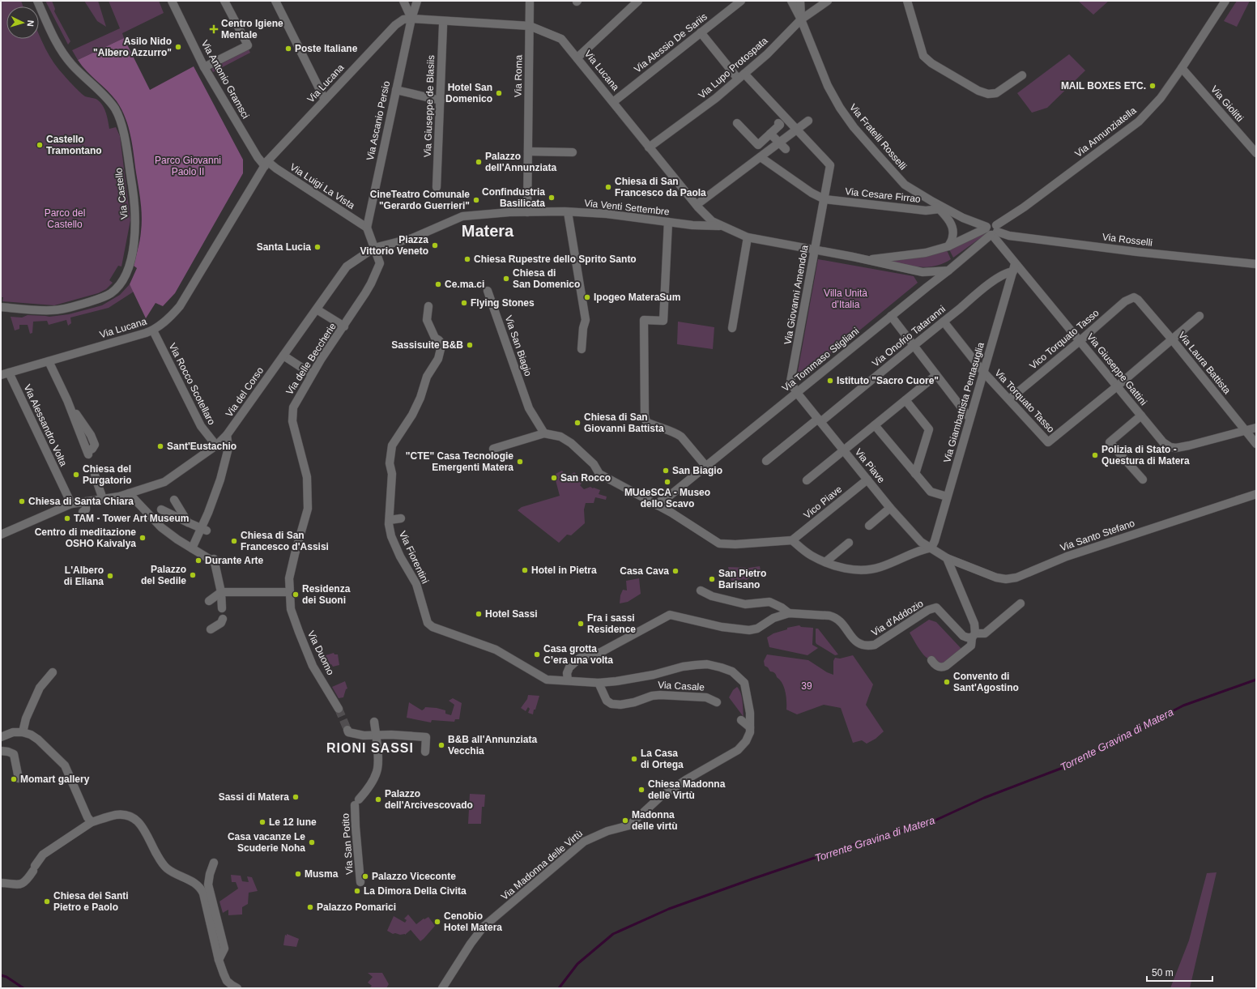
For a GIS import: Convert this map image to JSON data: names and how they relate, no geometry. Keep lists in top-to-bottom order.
{
  "streets": {
    "street": [
      "Via Alessio De Sariis",
      "Via Lupo Protospata",
      "Via Lucana",
      "Via Roma",
      "Via Antonio Gramsci",
      "Via Giolitti",
      "Via Giuseppe de Blasiis",
      "Via Ascanio Persio",
      "Via Annunziatella",
      "Via Fratelli Rosselli",
      "Via Luigi La Vista",
      "Via Castello",
      "Via Cesare Firrao",
      "Via Venti Settembre",
      "Via Rosselli",
      "Via Giovanni Amendola",
      "Via Onofrio Tataranni",
      "Vico Torquato Tasso",
      "Via San Biagio",
      "Via delle Beccherie",
      "Via Tommaso Stigliani",
      "Via Laura Battista",
      "Via Giuseppe Gattini",
      "Via Rocco Scotellaro",
      "Via del Corso",
      "Via Torquato Tasso",
      "Via Giambattista Pentasuglia",
      "Via Alessandro Volta",
      "Via Piave",
      "Vico Piave",
      "Via Santo Stefano",
      "Via Fiorentini",
      "Via d'Addozio",
      "Via Duomo",
      "Via Casale",
      "Via San Potito",
      "Via Madonna delle Virtù"
    ]
  },
  "crossings": [
    ["Via Alessio De Sariis", "Via Lucana"],
    ["Via Lupo Protospata", "Via Lucana"],
    ["Via Lupo Protospata", "Via Fratelli Rosselli"],
    ["Via Lucana", "Via Roma"],
    ["Via Lucana", "Via Antonio Gramsci"],
    ["Via Lucana", "Via Ascanio Persio"],
    ["Via Lucana", "Via Luigi La Vista"],
    ["Via Lucana", "Via Venti Settembre"],
    ["Via Lucana", "Via Rocco Scotellaro"],
    ["Via Lucana", "Via Alessandro Volta"],
    ["Via Roma", "Via Venti Settembre"],
    ["Via Antonio Gramsci", "Via Luigi La Vista"],
    ["Via Giolitti", "Via Annunziatella"],
    ["Via Ascanio Persio", "Via Luigi La Vista"],
    ["Via Annunziatella", "Via Fratelli Rosselli"],
    ["Via Annunziatella", "Via Rosselli"],
    ["Via Annunziatella", "Via Giuseppe Gattini"],
    ["Via Fratelli Rosselli", "Via Cesare Firrao"],
    ["Via Fratelli Rosselli", "Via Rosselli"],
    ["Via Fratelli Rosselli", "Via Giuseppe Gattini"],
    ["Via Cesare Firrao", "Via Giovanni Amendola"],
    ["Via Rosselli", "Via Giuseppe Gattini"],
    ["Via Giovanni Amendola", "Via Tommaso Stigliani"],
    ["Via Giovanni Amendola", "Via Piave"],
    ["Via Onofrio Tataranni", "Via Giuseppe Gattini"],
    ["Via Onofrio Tataranni", "Via Torquato Tasso"],
    ["Via Onofrio Tataranni", "Via Giambattista Pentasuglia"],
    ["Via Onofrio Tataranni", "Via Piave"],
    ["Vico Torquato Tasso", "Via Laura Battista"],
    ["Vico Torquato Tasso", "Via Giuseppe Gattini"],
    ["Vico Torquato Tasso", "Via Torquato Tasso"],
    ["Via delle Beccherie", "Via del Corso"],
    ["Via delle Beccherie", "Via Duomo"],
    ["Via Tommaso Stigliani", "Via Piave"],
    ["Via Laura Battista", "Via Giuseppe Gattini"],
    ["Via Laura Battista", "Via Torquato Tasso"],
    ["Via Giuseppe Gattini", "Via Torquato Tasso"],
    ["Via Giuseppe Gattini", "Via Giambattista Pentasuglia"],
    ["Via Rocco Scotellaro", "Via del Corso"],
    ["Via del Corso", "Via Alessandro Volta"],
    ["Via Torquato Tasso", "Via Giambattista Pentasuglia"],
    ["Via Giambattista Pentasuglia", "Via Piave"],
    ["Via Piave", "Vico Piave"],
    ["Via Fiorentini", "Via d'Addozio"],
    ["Via Fiorentini", "Via Casale"],
    ["Via Fiorentini", "Via Madonna delle Virtù"]
  ],
  "districts": ["Matera", "RIONI SASSI"],
  "water": ["Torrente Gravina di Matera"],
  "parks": [
    "Parco Giovanni Paolo II",
    "Parco del Castello",
    "Villa Unità d’Italia",
    "39"
  ],
  "places": {
    "health": ["Centro Igiene Mentale"],
    "other": [
      "Asilo Nido \"Albero Azzurro\"",
      "Poste Italiane",
      "MAIL BOXES ETC.",
      "Hotel San Domenico",
      "Castello Tramontano",
      "Palazzo dell'Annunziata",
      "Chiesa di San Francesco da Paola",
      "Confindustria Basilicata",
      "CineTeatro Comunale \"Gerardo Guerrieri\"",
      "Piazza Vittorio Veneto",
      "Santa Lucia",
      "Chiesa Rupestre dello Sprito Santo",
      "Chiesa di San Domenico",
      "Ce.ma.ci",
      "Ipogeo MateraSum",
      "Flying Stones",
      "Sassisuite B&B",
      "Istituto \"Sacro Cuore\"",
      "Chiesa di San Giovanni Battista",
      "Sant'Eustachio",
      "Polizia di Stato - Questura di Matera",
      "\"CTE\" Casa Tecnologie Emergenti Matera",
      "San Biagio",
      "Chiesa del Purgatorio",
      "San Rocco",
      "MUdeSCA - Museo dello Scavo",
      "Chiesa di Santa Chiara",
      "TAM - Tower Art Museum",
      "Centro di meditazione OSHO Kaivalya",
      "Chiesa di San Francesco d'Assisi",
      "Durante Arte",
      "Hotel in Pietra",
      "Casa Cava",
      "Palazzo del Sedile",
      "L'Albero di Eliana",
      "San Pietro Barisano",
      "Residenza dei Suoni",
      "Hotel Sassi",
      "Fra i sassi Residence",
      "Casa grotta C’era una volta",
      "Convento di Sant'Agostino",
      "B&B all'Annunziata Vecchia",
      "La Casa di Ortega",
      "Momart gallery",
      "Chiesa Madonna delle Virtù",
      "Sassi di Matera",
      "Palazzo dell'Arcivescovado",
      "Madonna delle virtù",
      "Le 12 lune",
      "Casa vacanze Le Scuderie Noha",
      "Musma",
      "Palazzo Viceconte",
      "La Dimora Della Civita",
      "Chiesa dei Santi Pietro e Paolo",
      "Palazzo Pomarici",
      "Cenobio Hotel Matera"
    ]
  },
  "scale_bar": "50 m",
  "north": "right"
}
